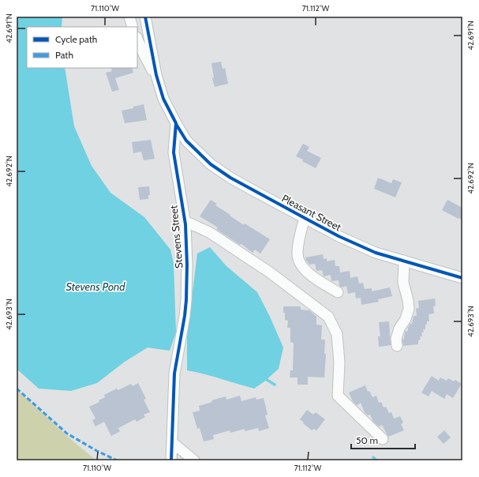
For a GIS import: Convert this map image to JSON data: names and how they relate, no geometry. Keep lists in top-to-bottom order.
{
  "streets": {
    "street": ["Pleasant Street", "Stevens Street"]
  },
  "crossings": [
    ["Pleasant Street", "Stevens Street"]
  ],
  "water": ["Stevens Pond"],
  "legend": ["Cycle path", "Path"],
  "scale_bar": "50 m",
  "coordinates": [
    "71.110°W",
    "71.112°W",
    "42.691°N",
    "42.692°N",
    "42.693°N"
  ]
}
